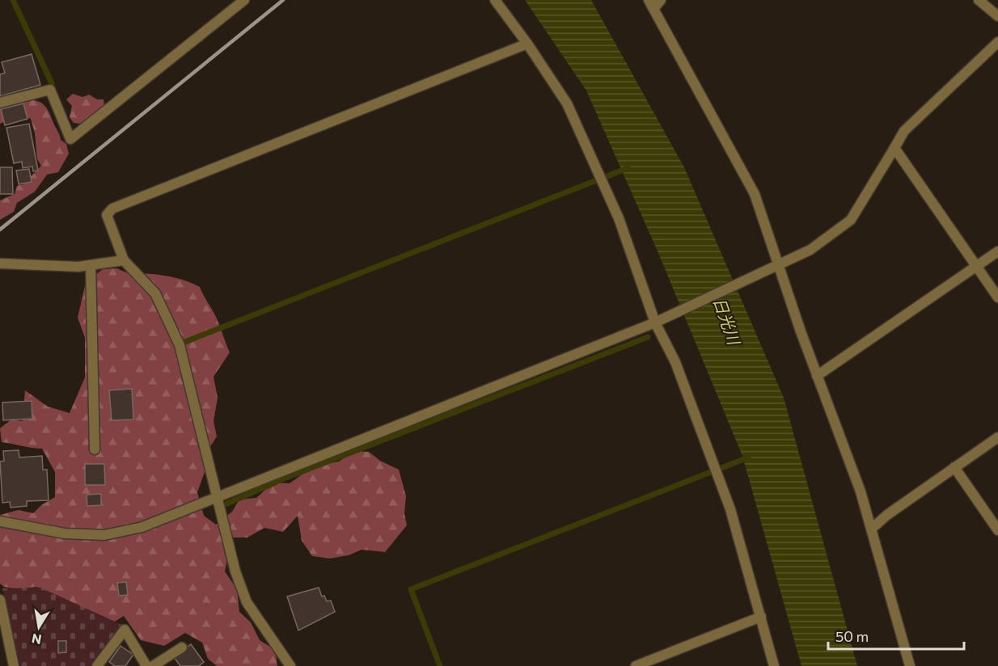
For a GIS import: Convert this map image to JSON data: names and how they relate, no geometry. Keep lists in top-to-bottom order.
{
  "water": ["日光川"],
  "scale_bar": "50 m",
  "north": "bottom"
}
